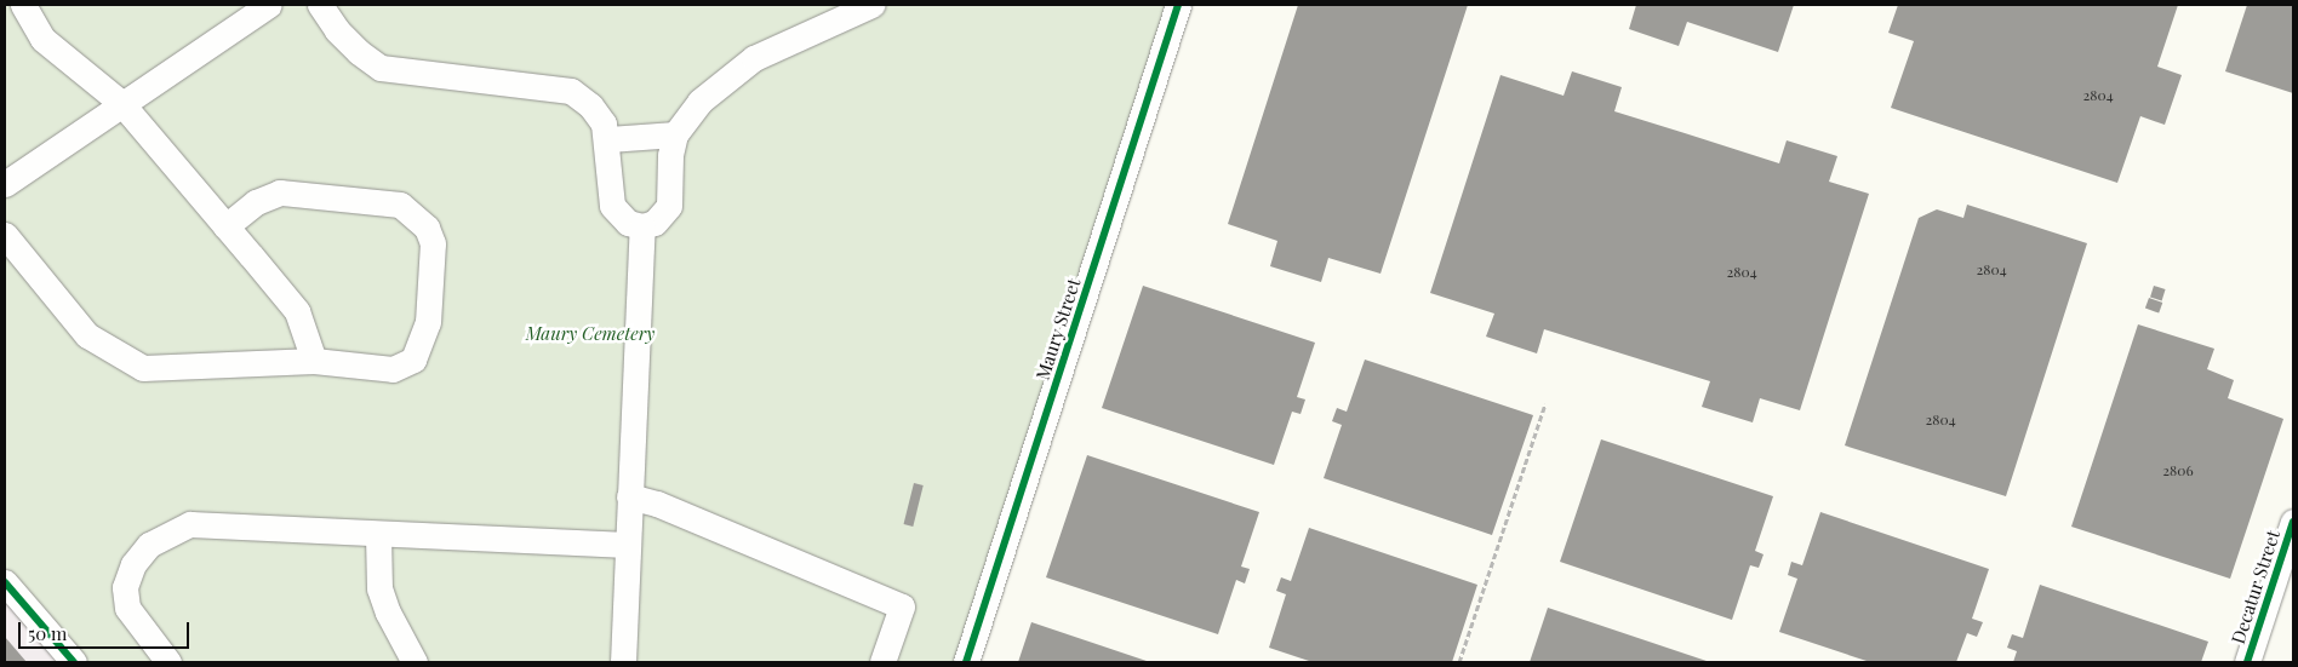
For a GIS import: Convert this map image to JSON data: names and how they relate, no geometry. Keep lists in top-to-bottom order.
{
  "streets": {
    "street": ["Maury Street", "Decatur Street"]
  },
  "parks": ["Maury Cemetery"],
  "house_numbers": [
    "2804",
    "2804",
    "2804",
    "2804",
    "2806"
  ],
  "scale_bar": "50 m"
}
